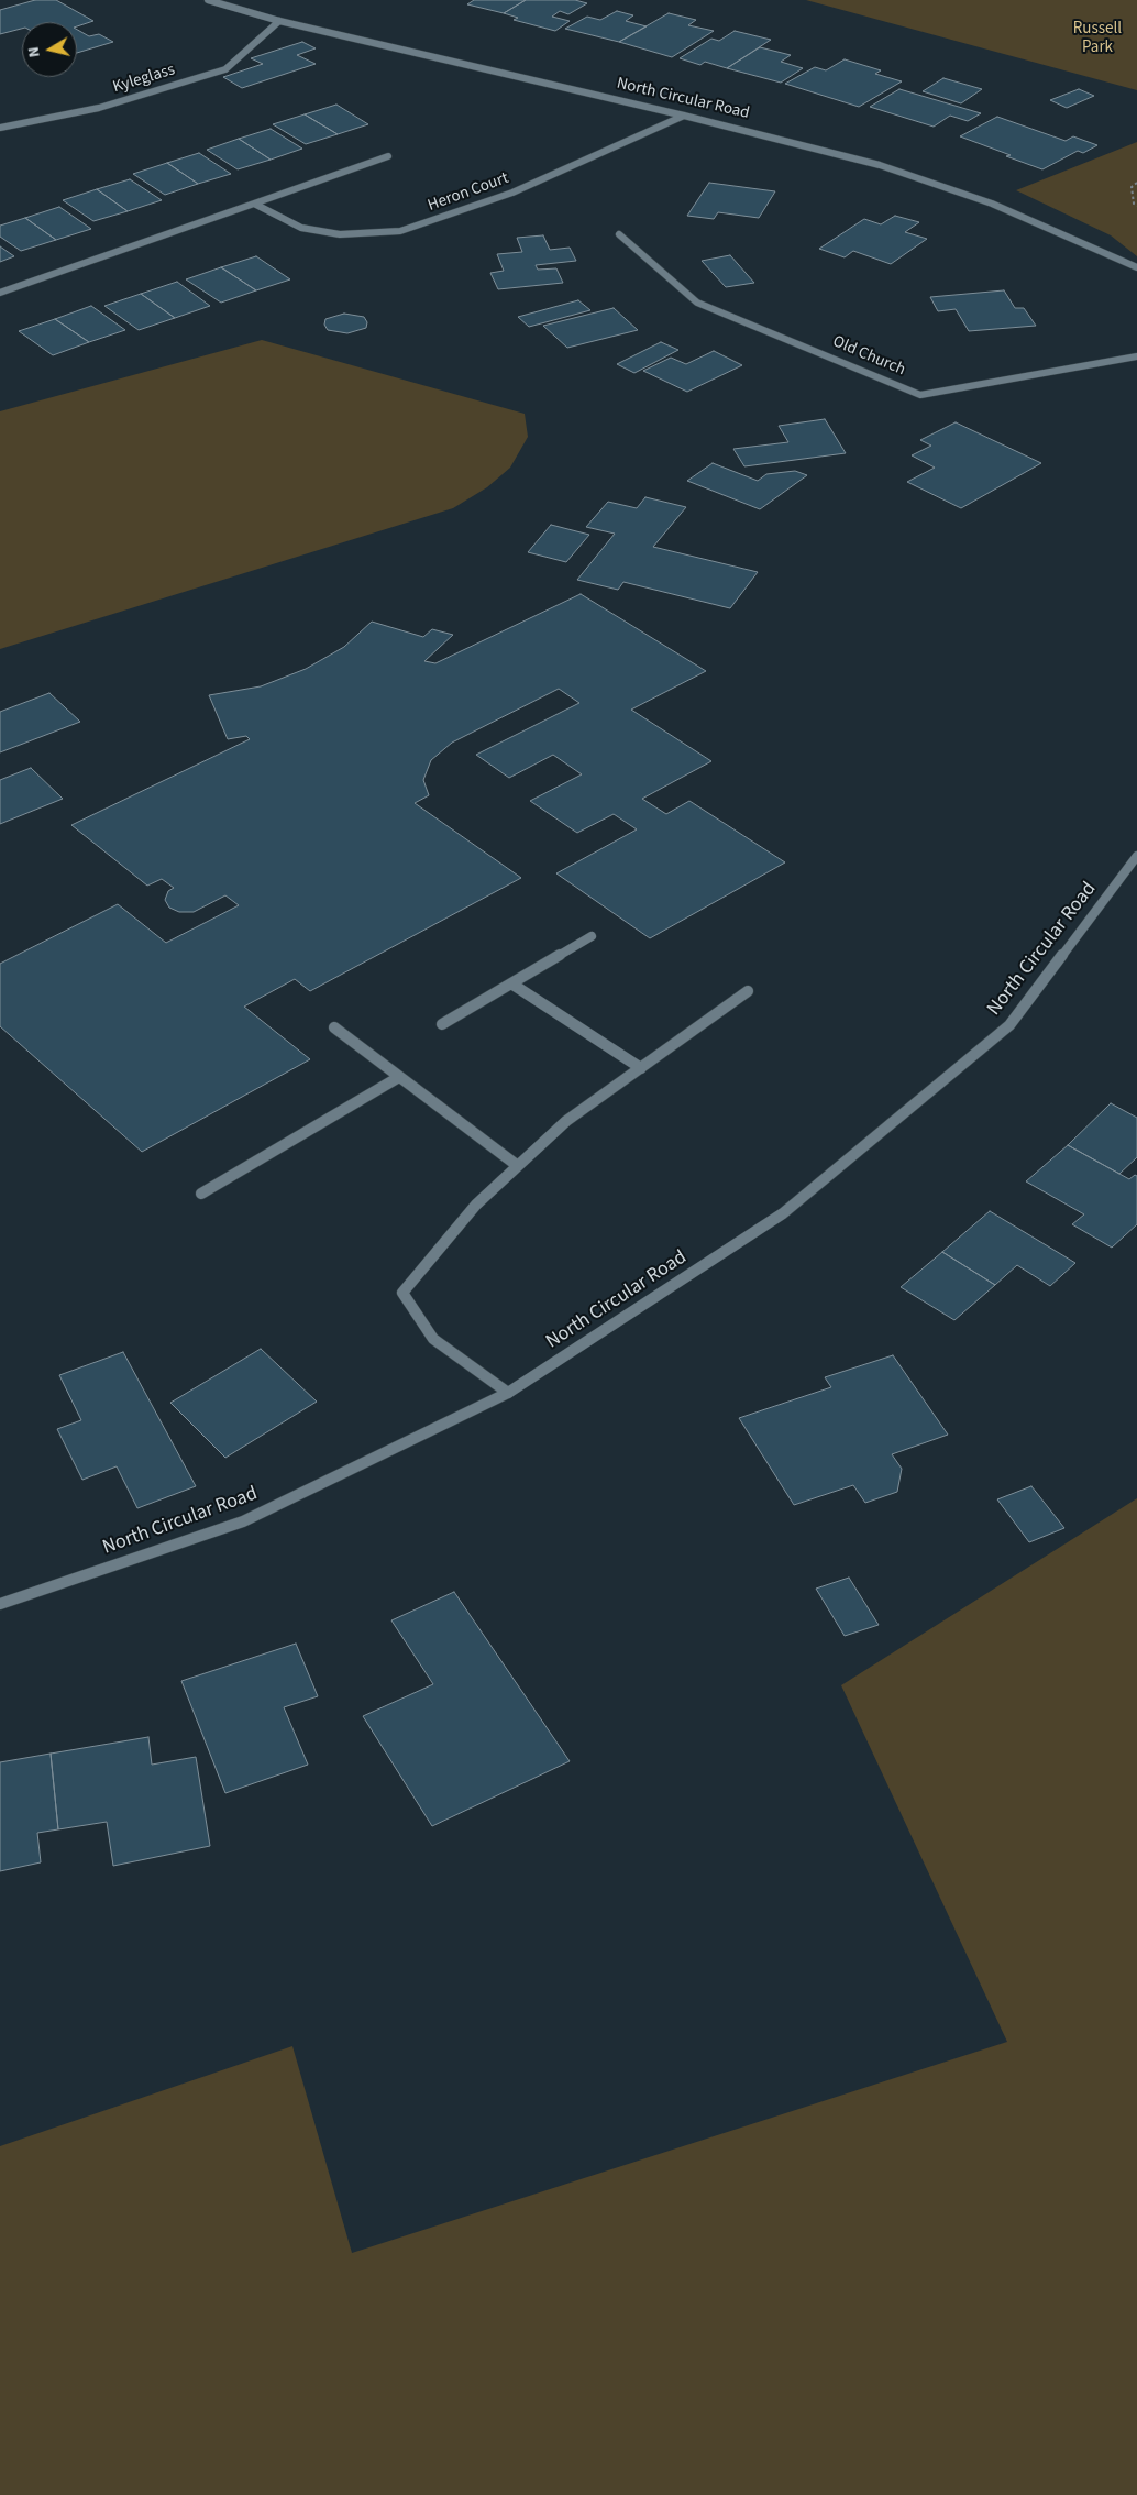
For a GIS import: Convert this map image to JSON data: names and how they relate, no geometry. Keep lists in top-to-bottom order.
{
  "streets": {
    "street": [
      "Kyleglass",
      "North Circular Road",
      "Heron Court",
      "Old Church"
    ]
  },
  "crossings": [
    ["Kyleglass", "North Circular Road"],
    ["North Circular Road", "Heron Court"]
  ],
  "parks": ["Russell Park"],
  "north": "left"
}
